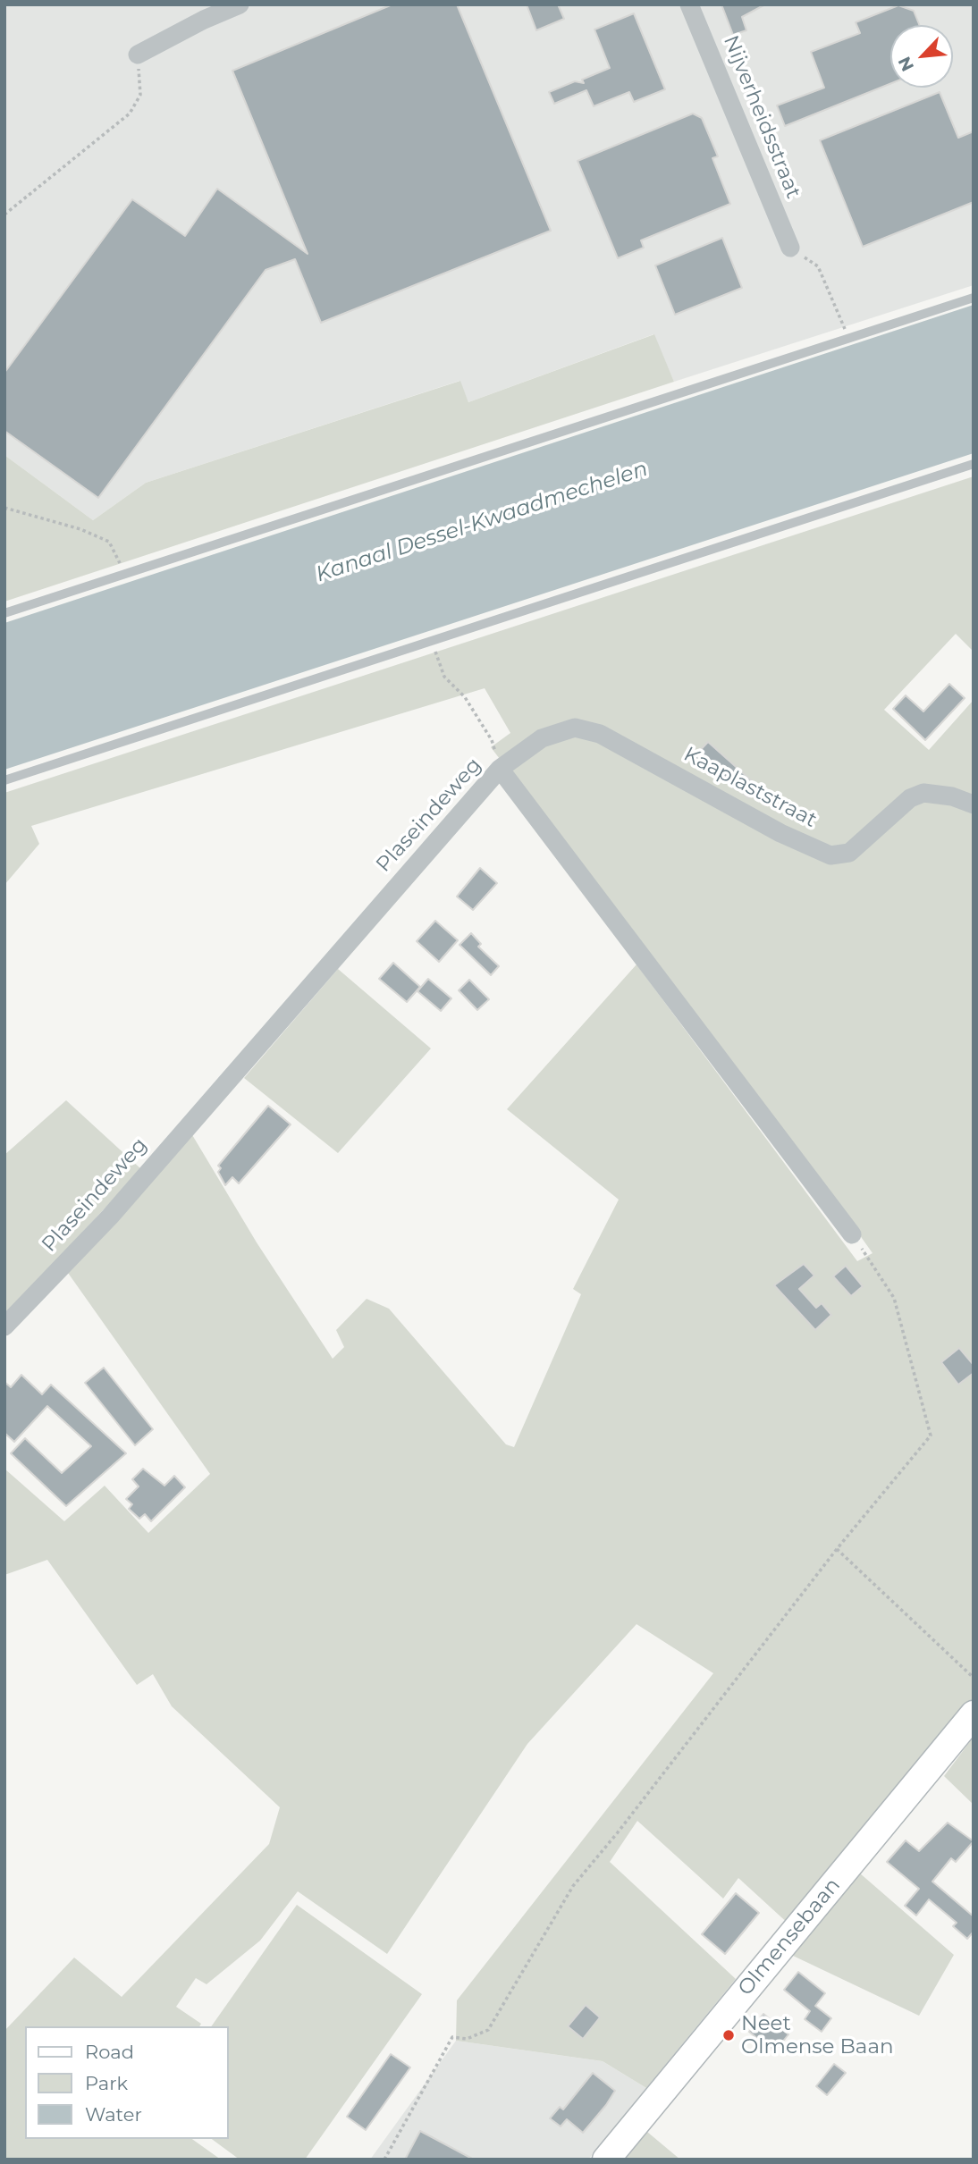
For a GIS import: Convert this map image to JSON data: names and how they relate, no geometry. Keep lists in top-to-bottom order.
{
  "streets": {
    "street": [
      "Nijverheidsstraat",
      "Kaaplaststraat",
      "Plaseindeweg",
      "Olmensebaan"
    ]
  },
  "crossings": [
    ["Kaaplaststraat", "Plaseindeweg"]
  ],
  "water": ["Kanaal Dessel-Kwaadmechelen"],
  "places": ["Neet Olmense Baan"],
  "legend": ["Road", "Park", "Water"],
  "north": "bottom left"
}
